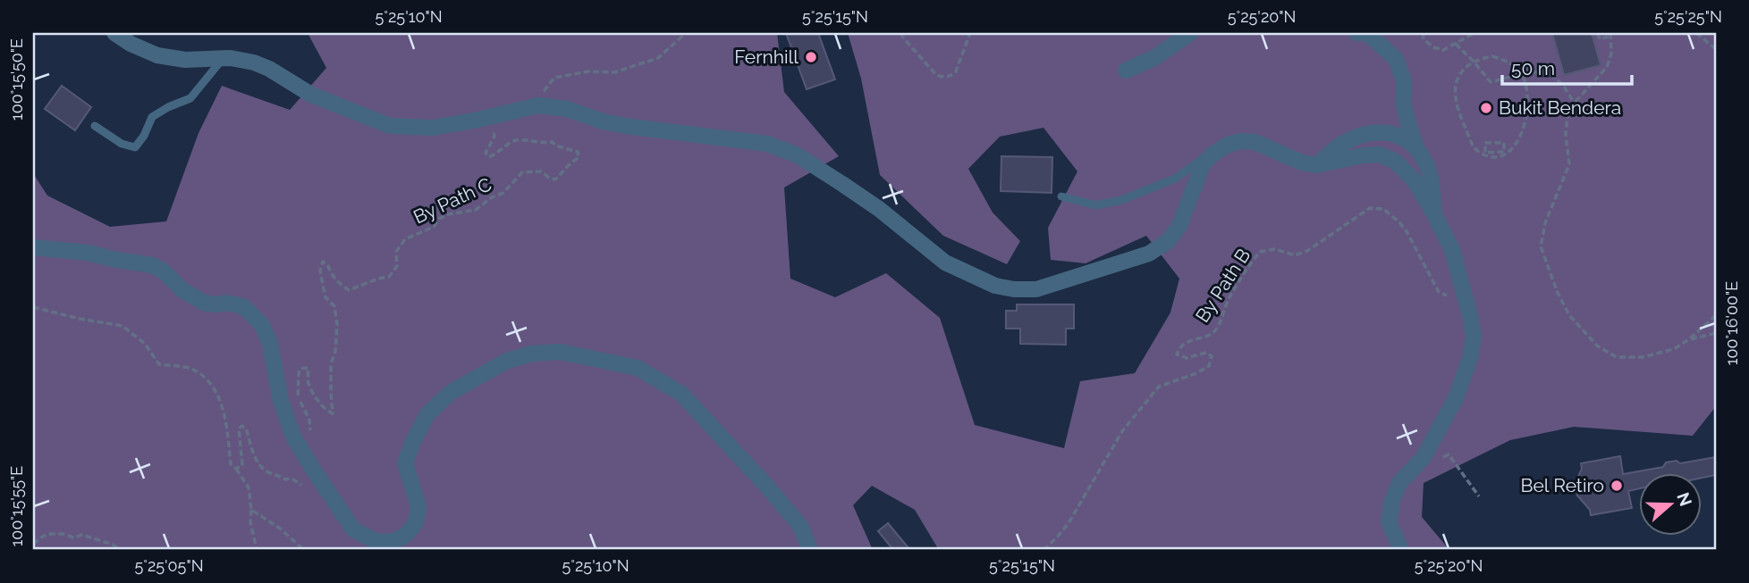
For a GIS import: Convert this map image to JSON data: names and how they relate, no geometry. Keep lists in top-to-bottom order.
{
  "streets": {
    "path": ["By Path C", "By Path B"]
  },
  "places": ["Fernhill", "Bukit Bendera", "Bel Retiro"],
  "scale_bar": "50 m",
  "north": "right",
  "coordinates": [
    "5°25'10\"N",
    "5°25'15\"N",
    "5°25'20\"N",
    "5°25'25\"N",
    "100°15'50\"E",
    "100°16'00\"E",
    "100°15'55\"E",
    "5°25'05\"N"
  ]
}
